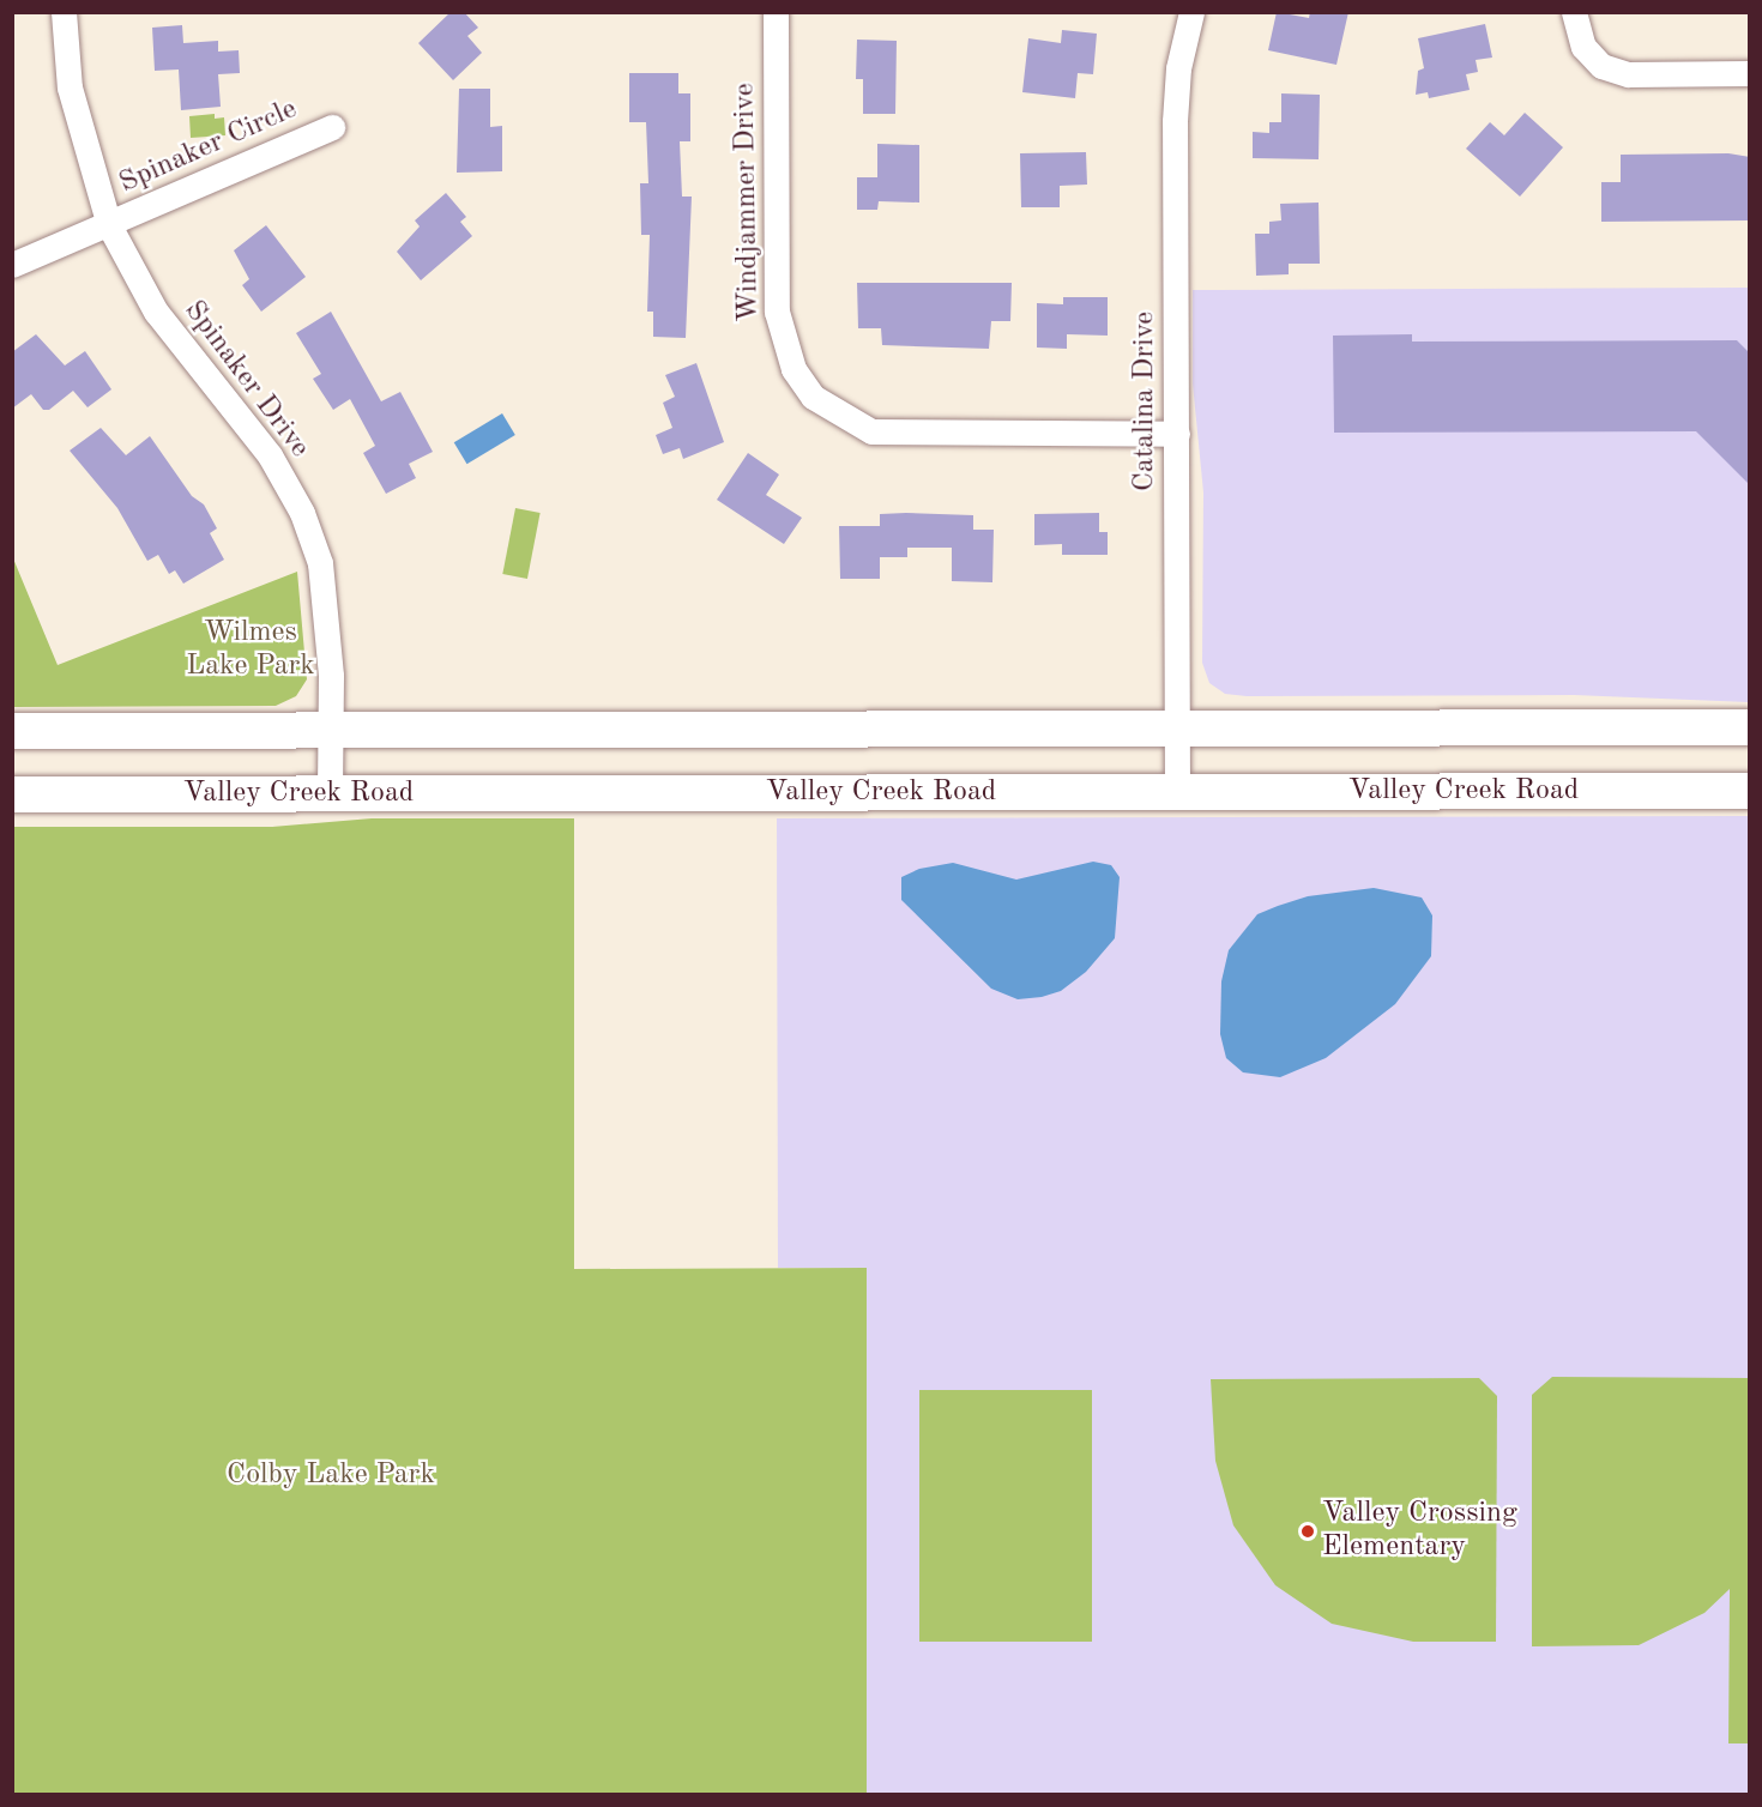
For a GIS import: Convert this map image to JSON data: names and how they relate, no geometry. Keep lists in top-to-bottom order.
{
  "streets": {
    "main road": ["Valley Creek Road"],
    "street": [
      "Spinaker Circle",
      "Windjammer Drive",
      "Spinaker Drive",
      "Catalina Drive"
    ]
  },
  "crossings": [
    ["Spinaker Circle", "Spinaker Drive"],
    ["Windjammer Drive", "Catalina Drive"],
    ["Spinaker Drive", "Valley Creek Road"],
    ["Catalina Drive", "Valley Creek Road"]
  ],
  "parks": ["Wilmes Lake Park", "Colby Lake Park"],
  "places": ["Valley Crossing Elementary"]
}
